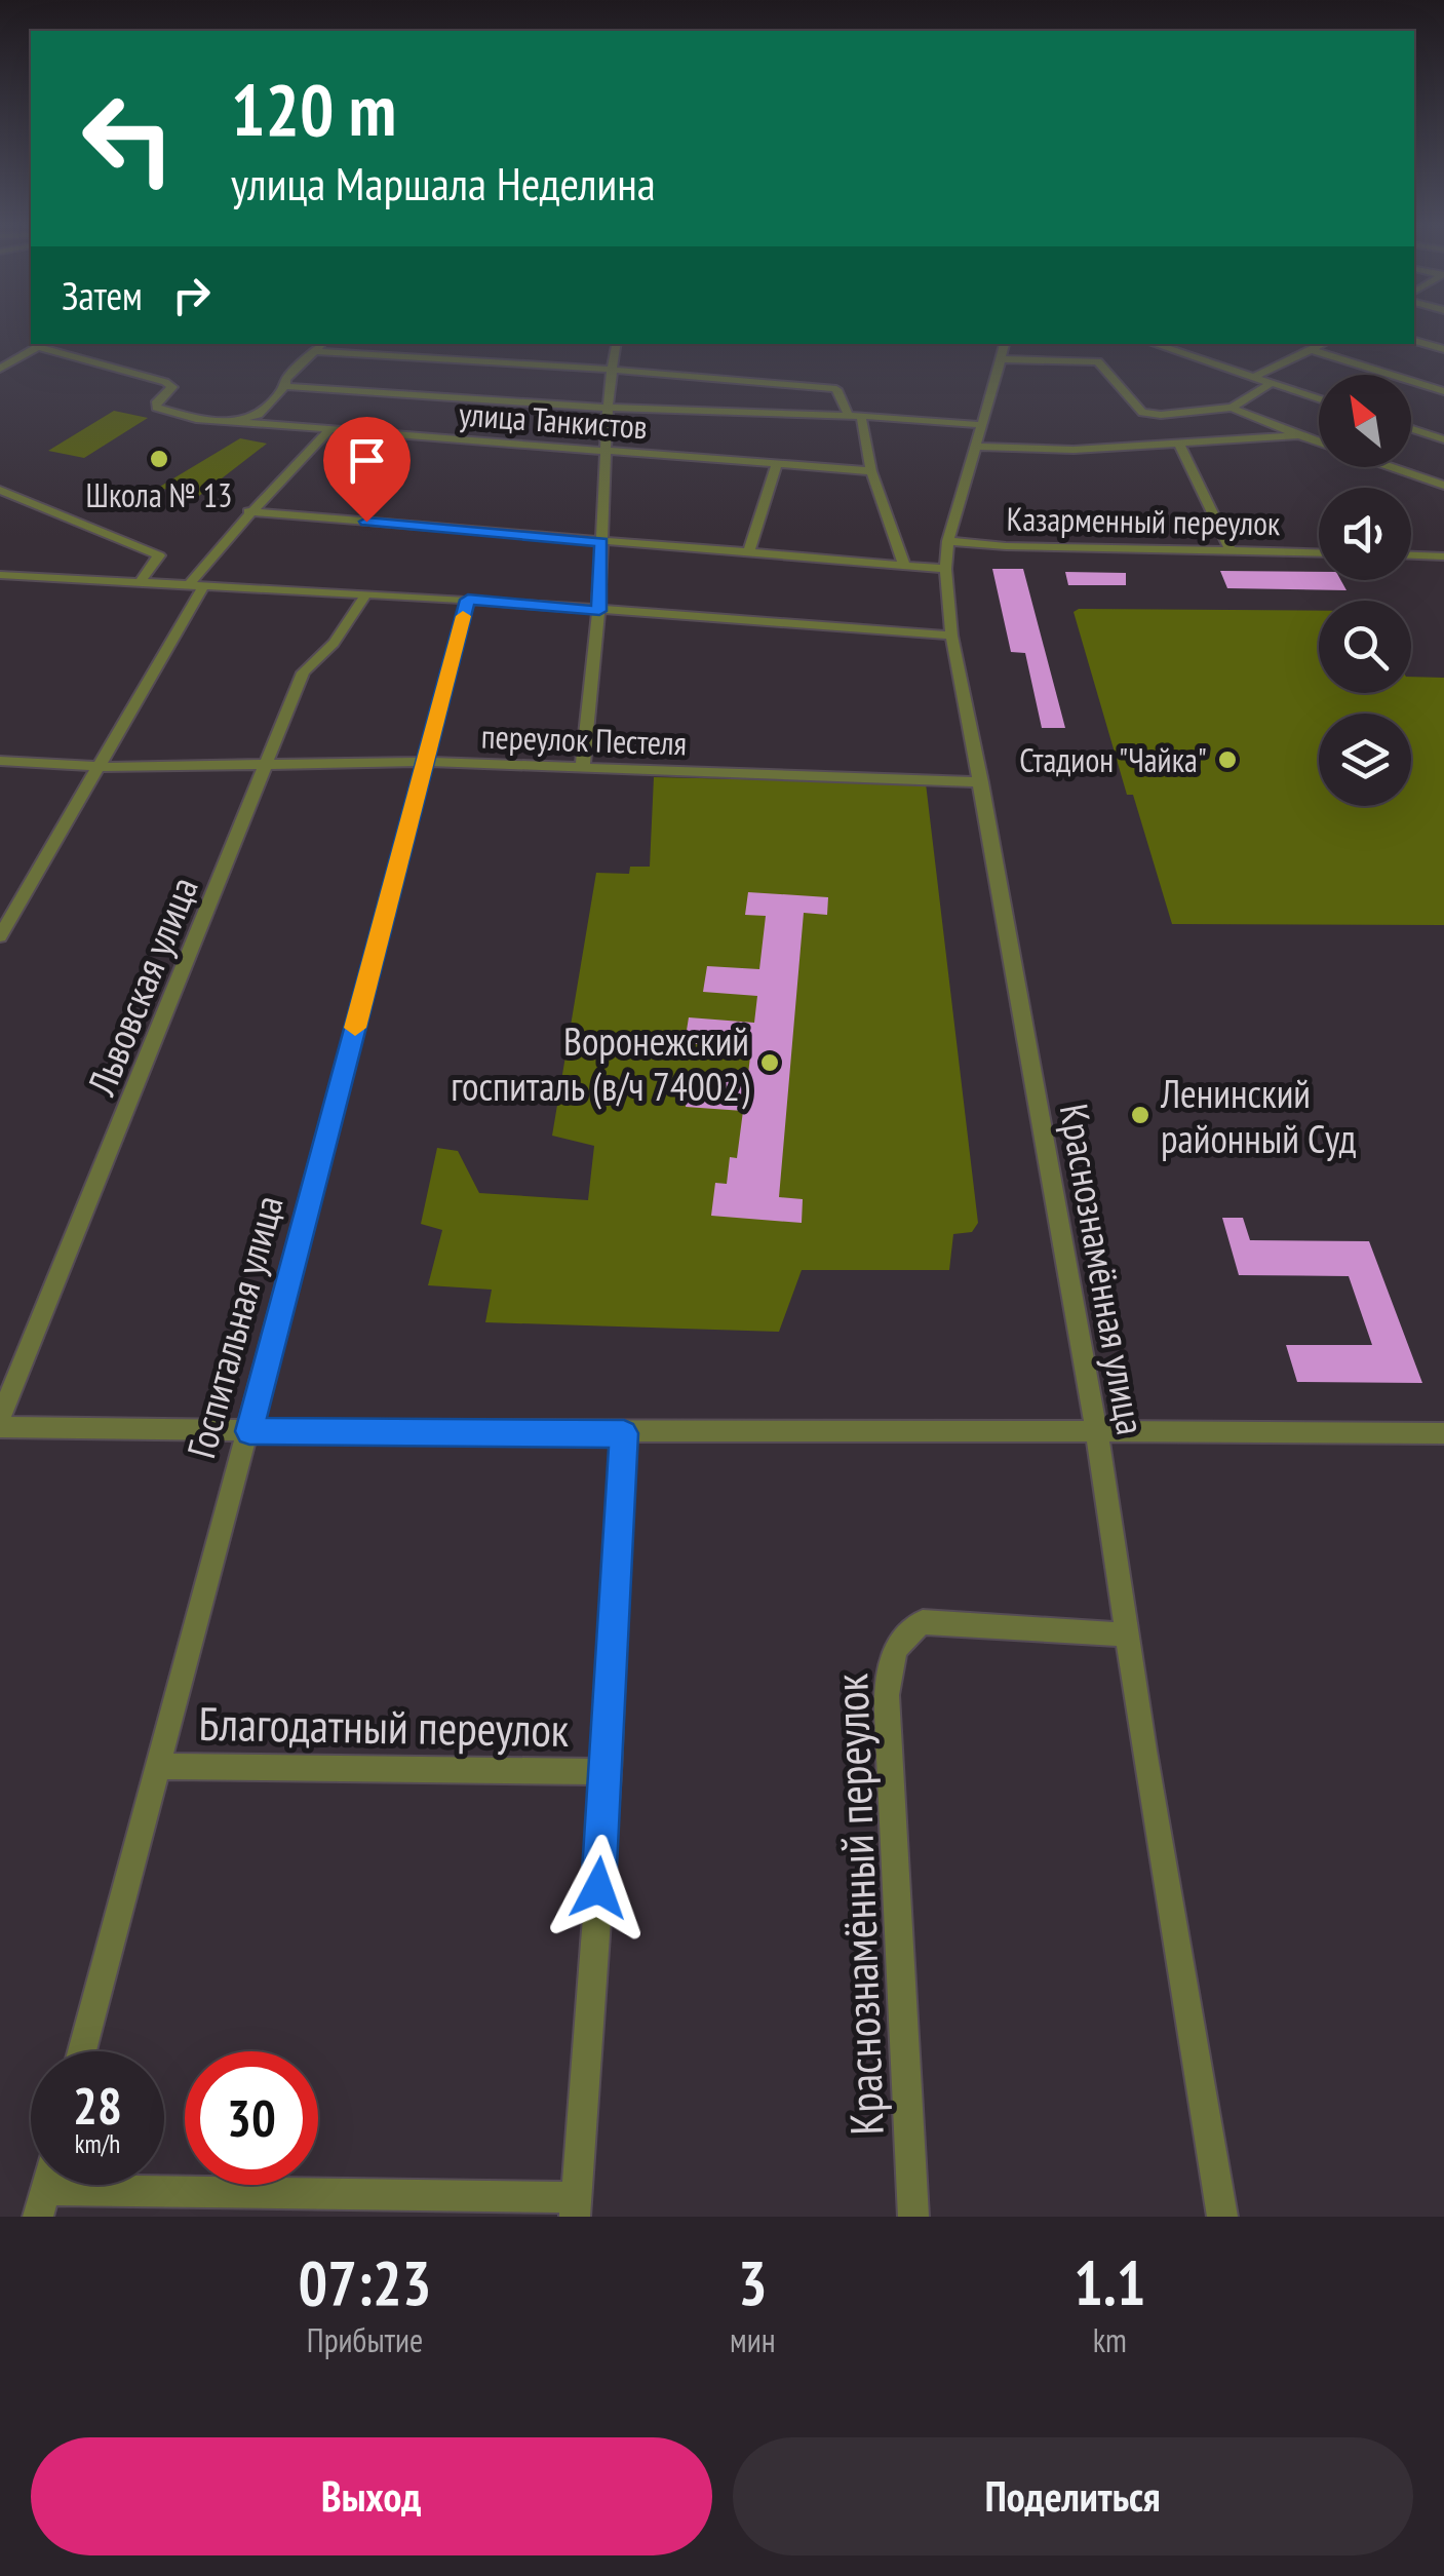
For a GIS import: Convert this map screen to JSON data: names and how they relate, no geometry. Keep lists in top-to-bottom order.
{
  "streets": {
    "street": [
      "улица Танкистов",
      "Казарменный переулок",
      "переулок Пестеля",
      "Львовская улица",
      "Краснознамённая улица",
      "Госпитальная улица",
      "Благодатный переулок",
      "Краснознамённый переулок"
    ]
  },
  "crossings": [
    ["Казарменный переулок", "Краснознамённая улица"],
    ["переулок Пестеля", "Львовская улица"],
    ["переулок Пестеля", "Краснознамённая улица"],
    ["переулок Пестеля", "Госпитальная улица"],
    ["Краснознамённая улица", "Краснознамённый переулок"],
    ["Госпитальная улица", "Благодатный переулок"]
  ],
  "places": [
    "Школа № 13",
    "Стадион \"Чайка\"",
    "Воронежский госпиталь (в/ч 74002)",
    "Ленинский районный Суд"
  ],
  "north": "top left",
  "page": {
    "turn": ["120 m", "улица Маршала Неделина"],
    "then": "Затем",
    "speed": "28 km/h",
    "limit": "30",
    "eta": [
      "07:23",
      "Прибытие",
      "3",
      "мин",
      "1.1",
      "km"
    ],
    "buttons": ["Выход", "Поделиться"]
  }
}
